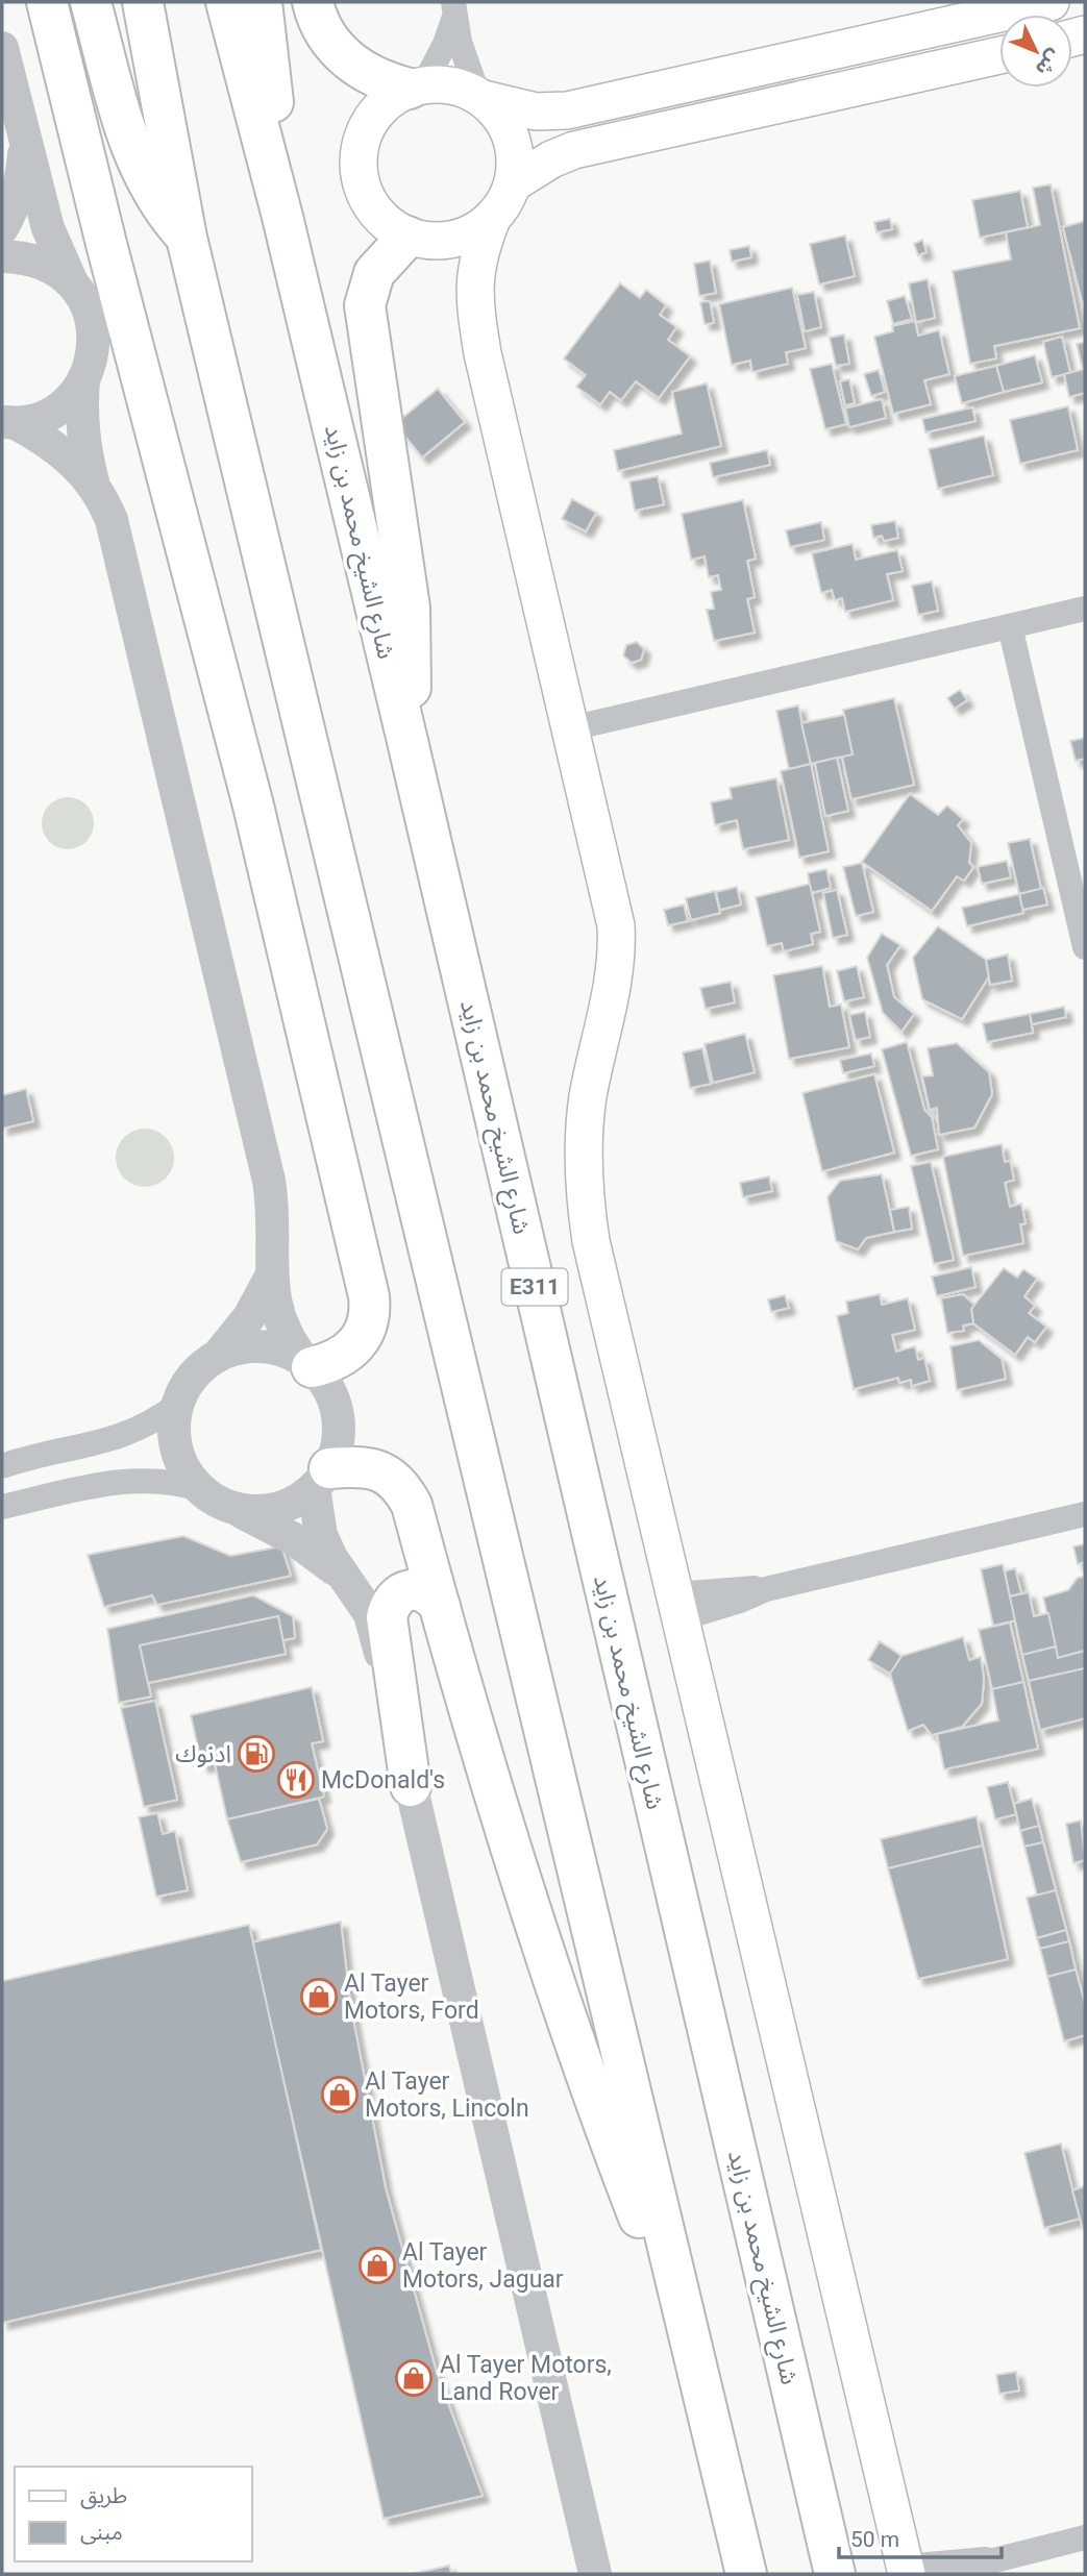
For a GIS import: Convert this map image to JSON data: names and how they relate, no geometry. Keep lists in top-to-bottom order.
{
  "streets": {
    "highway": ["شارع الشيخ محمد بن زايد", "E311"]
  },
  "places": {
    "fuel station": ["ادنوك"],
    "restaurant": ["McDonald's"],
    "shop": [
      "Al Tayer Motors, Ford",
      "Al Tayer Motors, Lincoln",
      "Al Tayer Motors, Jaguar",
      "Al Tayer Motors, Land Rover"
    ]
  },
  "legend": ["طريق", "مبنى"],
  "scale_bar": "50 m",
  "north": "bottom right"
}
